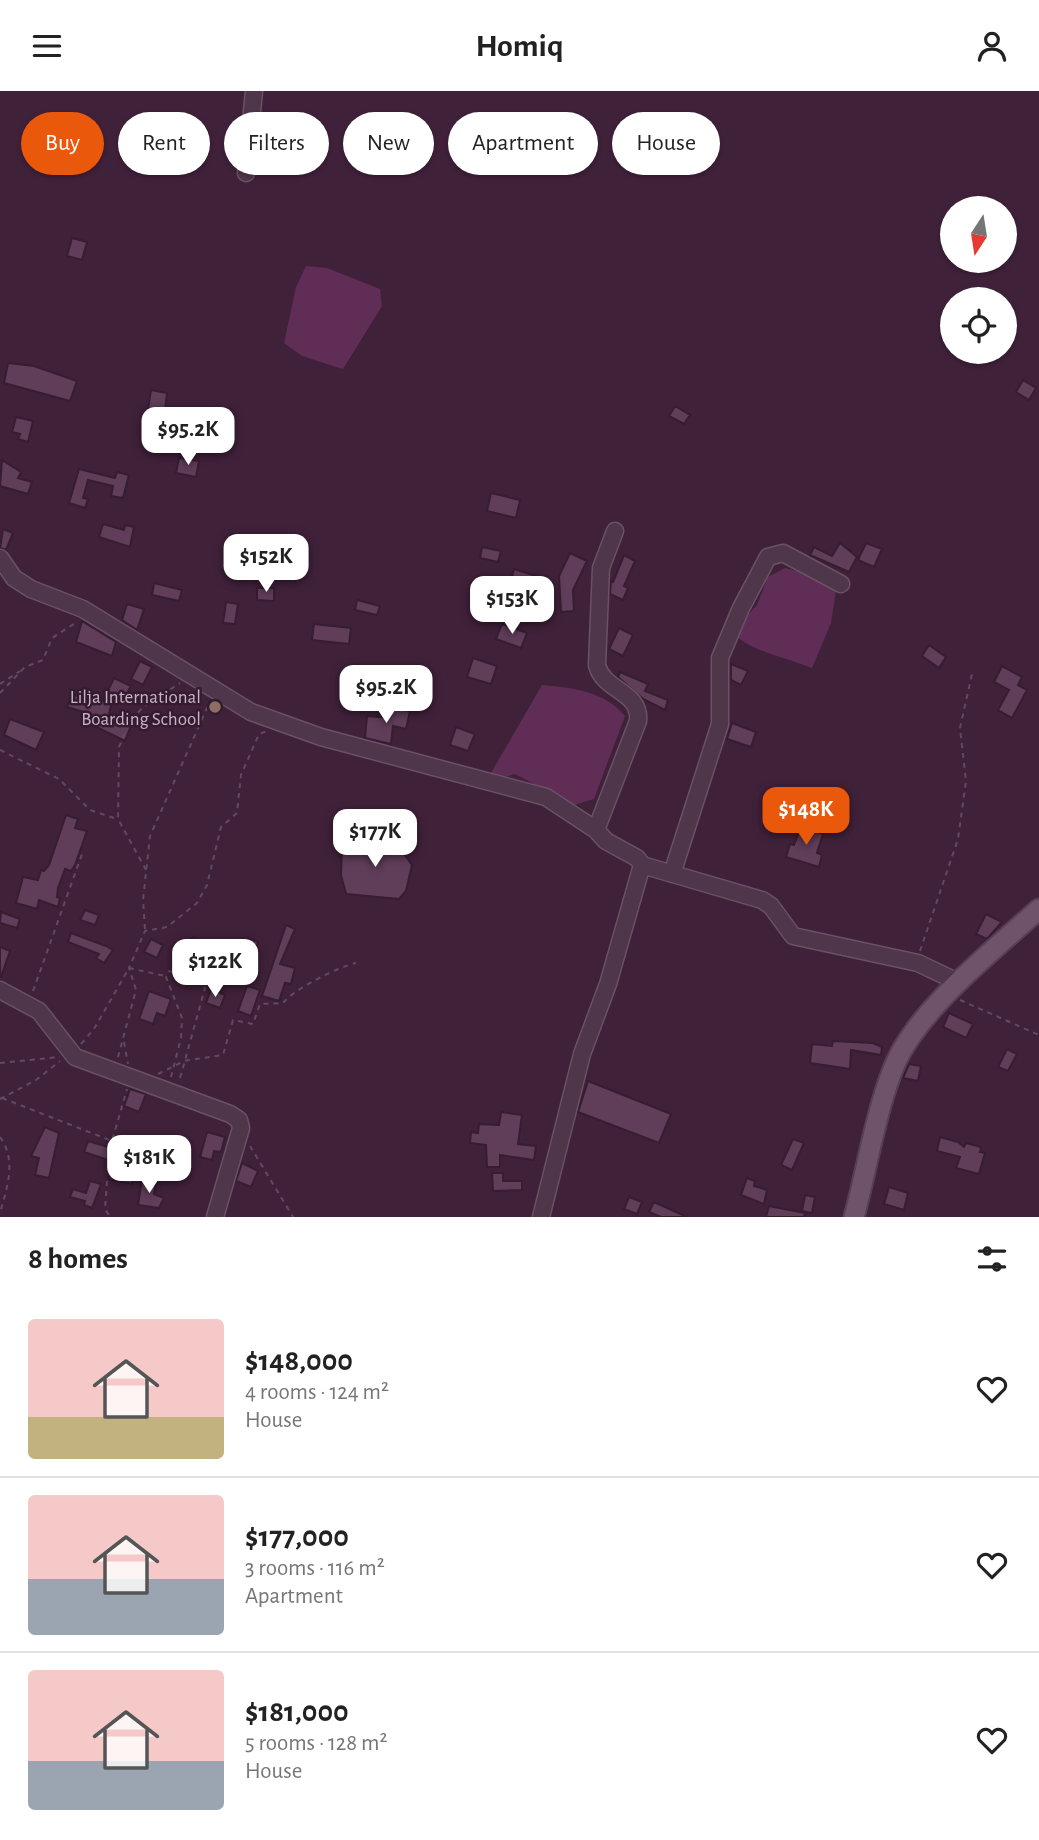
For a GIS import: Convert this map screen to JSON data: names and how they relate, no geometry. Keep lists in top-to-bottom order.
{
  "places": ["Lilja International Boarding School"],
  "north": "bottom",
  "page": {
    "header": "Homiq",
    "chip": [
      "Buy",
      "Rent",
      "Filters",
      "New",
      "Apartment",
      "House"
    ],
    "price": [
      "$95.2K",
      "$152K",
      "$153K",
      "$95.2K",
      "$148K",
      "$177K",
      "$122K",
      "$181K"
    ],
    "heading": "8 homes",
    "list": [
      {
        "name": "$148,000",
        "note": "4 rooms · 124 m² · House"
      },
      {
        "name": "$177,000",
        "note": "3 rooms · 116 m² · Apartment"
      },
      {
        "name": "$181,000",
        "note": "5 rooms · 128 m² · House"
      }
    ]
  }
}
